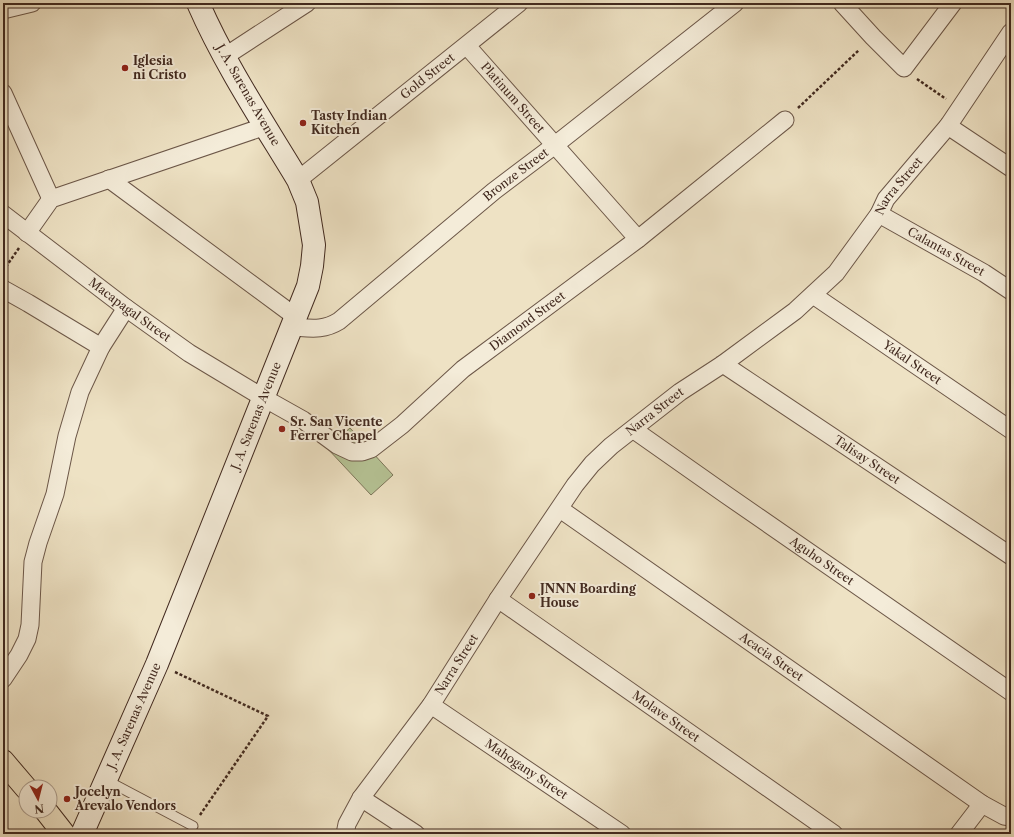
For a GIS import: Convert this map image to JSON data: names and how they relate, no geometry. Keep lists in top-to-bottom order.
{
  "streets": {
    "main road": ["J. A. Sarenas Avenue"],
    "street": [
      "Gold Street",
      "Platinum Street",
      "Bronze Street",
      "Narra Street",
      "Calantas Street",
      "Macapagal Street",
      "Diamond Street",
      "Yakal Street",
      "Talisay Street",
      "Aguho Street",
      "Acacia Street",
      "Molave Street",
      "Mahogany Street"
    ]
  },
  "crossings": [
    ["Gold Street", "J. A. Sarenas Avenue"],
    ["Gold Street", "Platinum Street"],
    ["J. A. Sarenas Avenue", "Bronze Street"],
    ["J. A. Sarenas Avenue", "Macapagal Street"],
    ["J. A. Sarenas Avenue", "Diamond Street"],
    ["Platinum Street", "Bronze Street"],
    ["Platinum Street", "Diamond Street"],
    ["Narra Street", "Calantas Street"],
    ["Narra Street", "Yakal Street"],
    ["Narra Street", "Talisay Street"],
    ["Narra Street", "Aguho Street"],
    ["Narra Street", "Acacia Street"],
    ["Narra Street", "Molave Street"],
    ["Narra Street", "Mahogany Street"],
    ["Macapagal Street", "Diamond Street"]
  ],
  "places": [
    "Iglesia ni Cristo",
    "Tasty Indian Kitchen",
    "Sr. San Vicente Ferrer Chapel",
    "JNNN Boarding House",
    "Jocelyn Arevalo Vendors"
  ],
  "north": "bottom"
}
